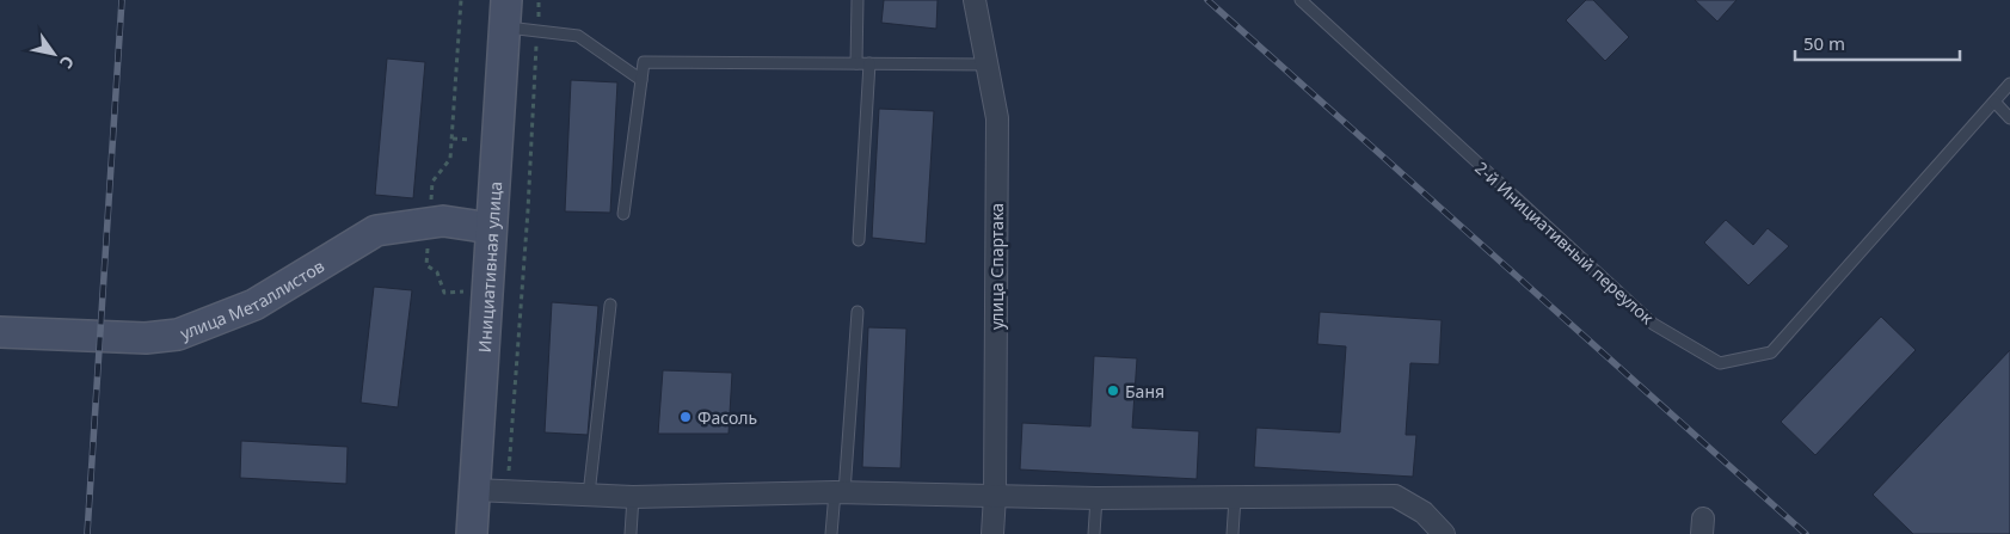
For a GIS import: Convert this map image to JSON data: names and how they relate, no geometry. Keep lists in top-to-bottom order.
{
  "streets": {
    "main road": ["Инициативная улица", "улица Металлистов"],
    "street": ["улица Спартака"],
    "lane": ["2-й Инициативный переулок"]
  },
  "crossings": [
    ["Инициативная улица", "улица Металлистов"]
  ],
  "places": ["Баня", "Фасоль"],
  "scale_bar": "50 m",
  "north": "bottom right"
}
